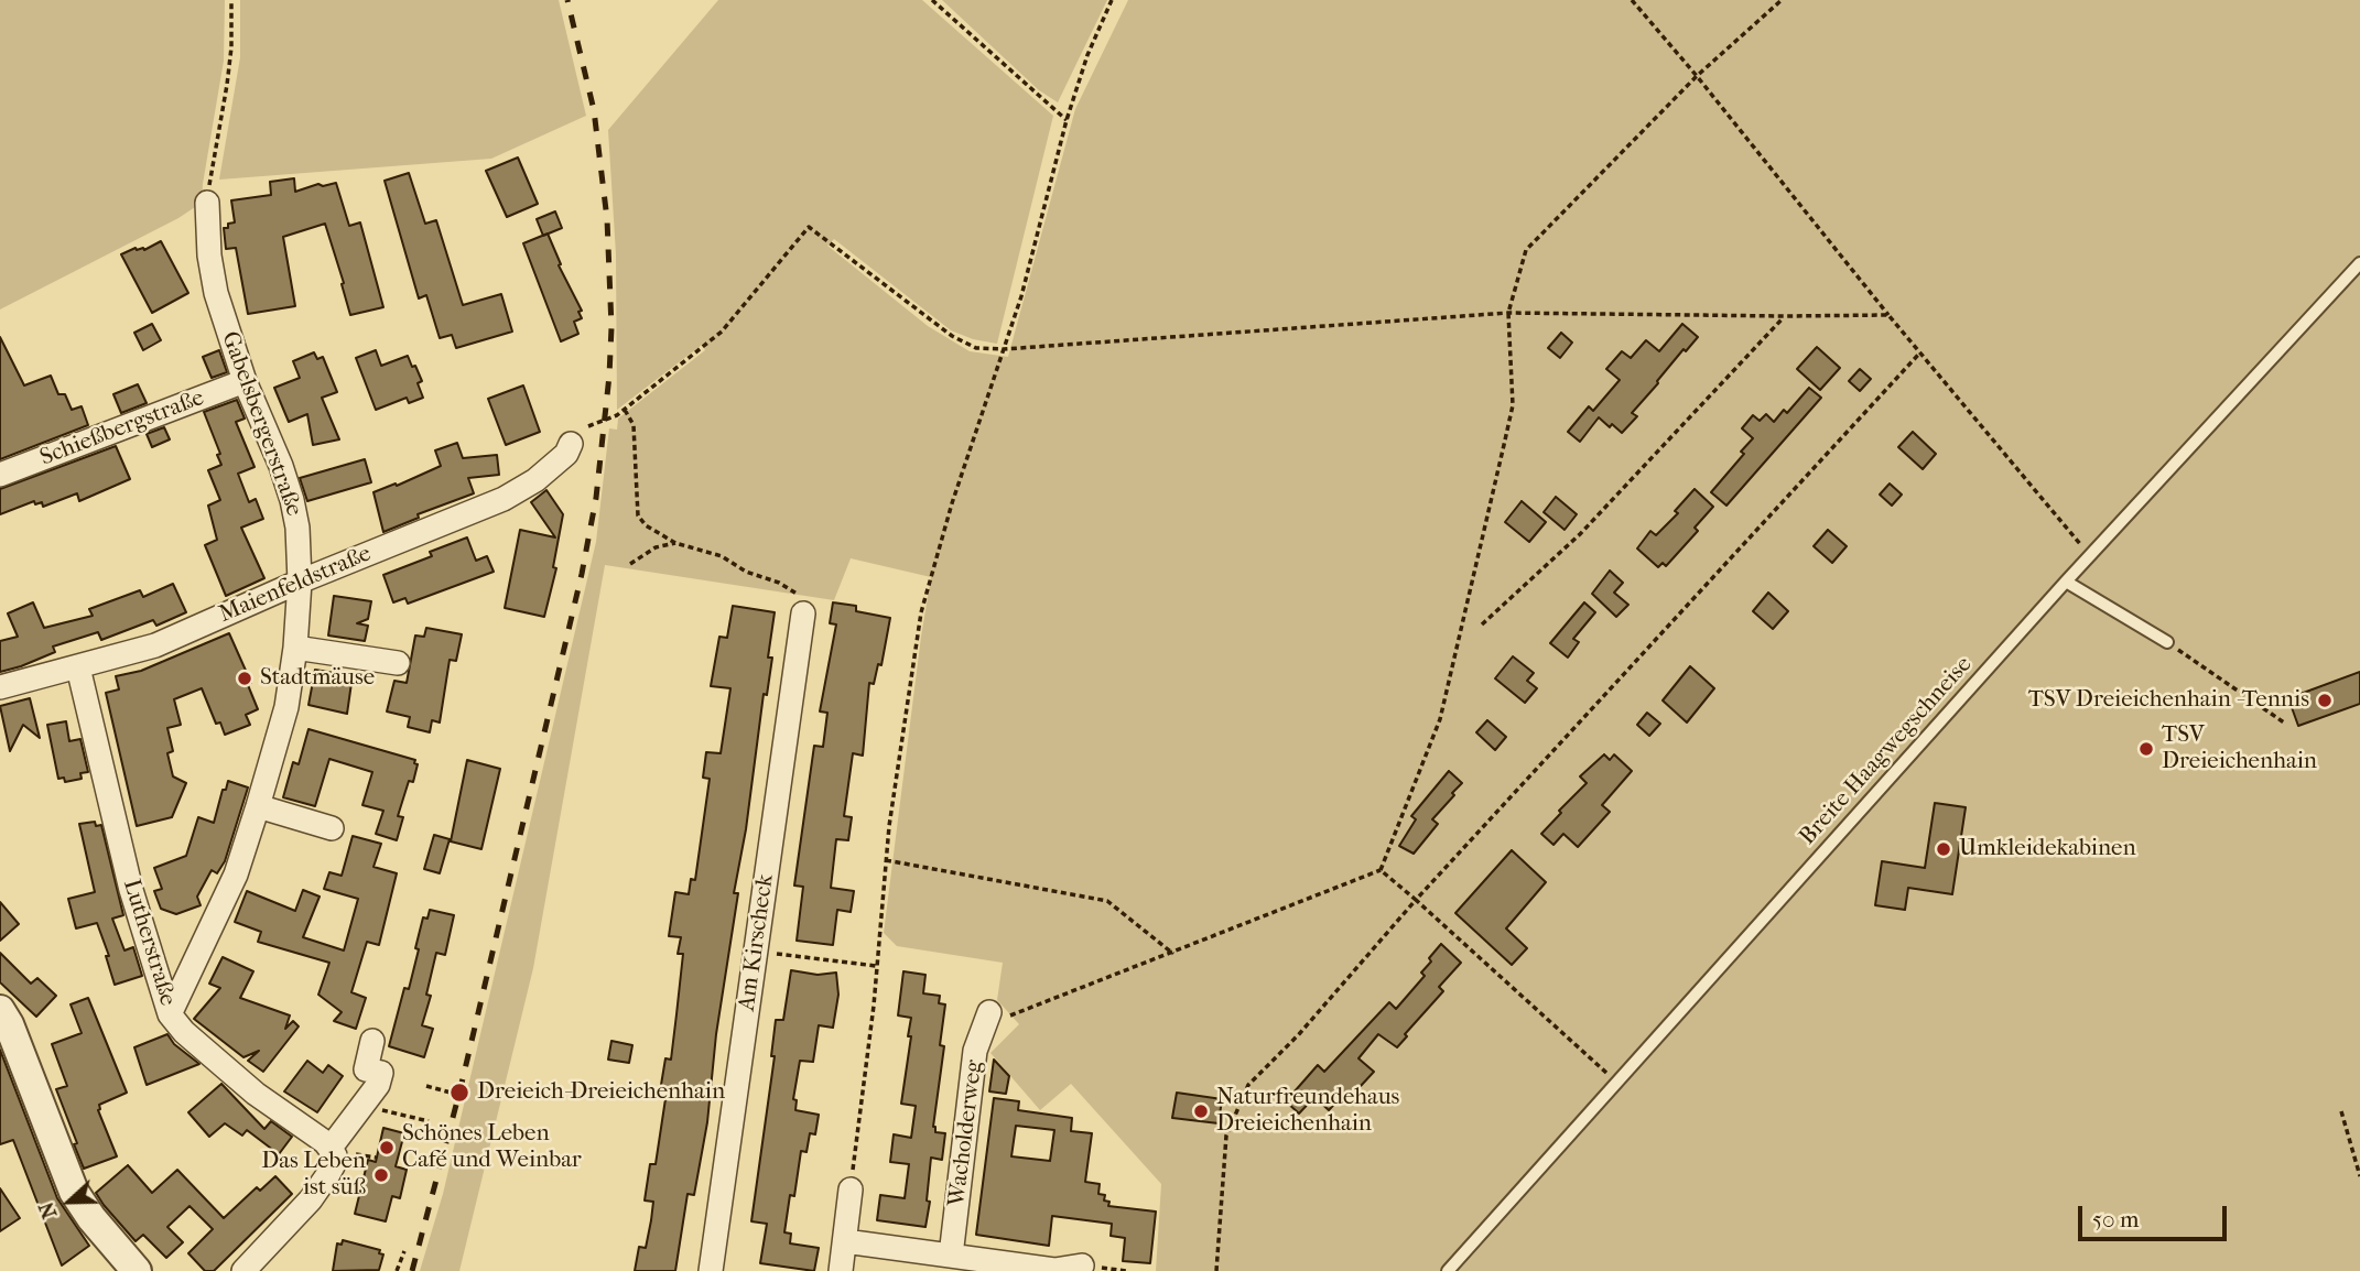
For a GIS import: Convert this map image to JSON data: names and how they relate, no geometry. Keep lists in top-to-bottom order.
{
  "streets": {
    "street": [
      "Gabelsbergerstraße",
      "Schießbergstraße",
      "Maienfeldstraße",
      "Lutherstraße",
      "Am Kirscheck",
      "Wacholderweg"
    ],
    "lane": ["Breite Haagwegschneise"]
  },
  "crossings": [
    ["Gabelsbergerstraße", "Schießbergstraße"],
    ["Gabelsbergerstraße", "Maienfeldstraße"],
    ["Gabelsbergerstraße", "Lutherstraße"],
    ["Maienfeldstraße", "Lutherstraße"]
  ],
  "places": [
    "Stadtmäuse",
    "TSV Dreieichenhain -Tennis",
    "TSV Dreieichenhain",
    "Umkleidekabinen",
    "Dreieich-Dreieichenhain",
    "Naturfreundehaus Dreieichenhain",
    "Schönes Leben Café und Weinbar",
    "Das Leben ist süß"
  ],
  "scale_bar": "50 m",
  "north": "left"
}
